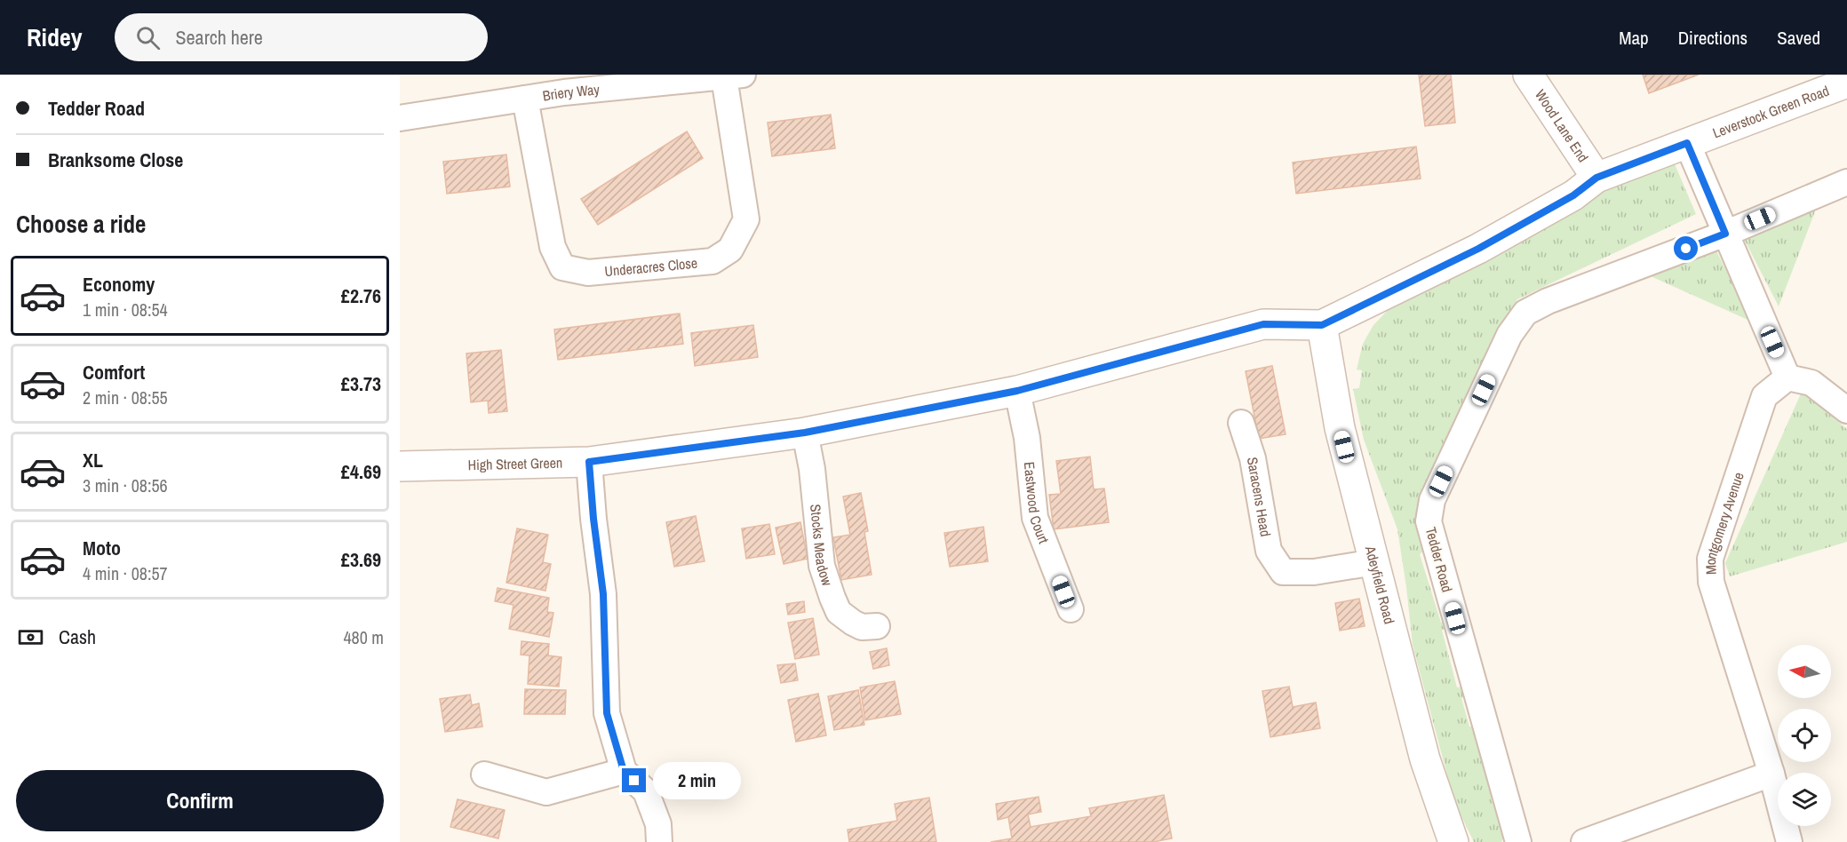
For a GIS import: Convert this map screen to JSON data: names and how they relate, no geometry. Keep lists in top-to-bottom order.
{
  "streets": {
    "street": [
      "Briery Way",
      "Leverstock Green Road",
      "Wood Lane End",
      "Underacres Close",
      "High Street Green",
      "Saracens Head",
      "Eastwood Court",
      "Montgomery Avenue",
      "Stocks Meadow",
      "Tedder Road",
      "Adeyfield Road"
    ]
  },
  "crossings": [
    ["Briery Way", "Underacres Close"],
    ["Leverstock Green Road", "Wood Lane End"],
    ["Leverstock Green Road", "High Street Green"],
    ["Leverstock Green Road", "Adeyfield Road"],
    ["High Street Green", "Eastwood Court"],
    ["High Street Green", "Stocks Meadow"],
    ["High Street Green", "Adeyfield Road"],
    ["Saracens Head", "Adeyfield Road"]
  ],
  "north": "left",
  "page": {
    "header": "Ridey",
    "search": "Search here",
    "nav": ["Map", "Directions", "Saved"],
    "banner": ["Tedder Road", "Branksome Close"],
    "heading": "Choose a ride",
    "list": [
      {
        "name": "Economy",
        "note": "1 min · 08:54",
        "value": "£2.76"
      },
      {
        "name": "Comfort",
        "note": "2 min · 08:55",
        "value": "£3.73"
      },
      {
        "name": "XL",
        "note": "3 min · 08:56",
        "value": "£4.69"
      },
      {
        "name": "Moto",
        "note": "4 min · 08:57",
        "value": "£3.69"
      }
    ],
    "pay": ["Cash", "480 m"],
    "buttons": "Confirm",
    "bubble": "2 min"
  }
}
